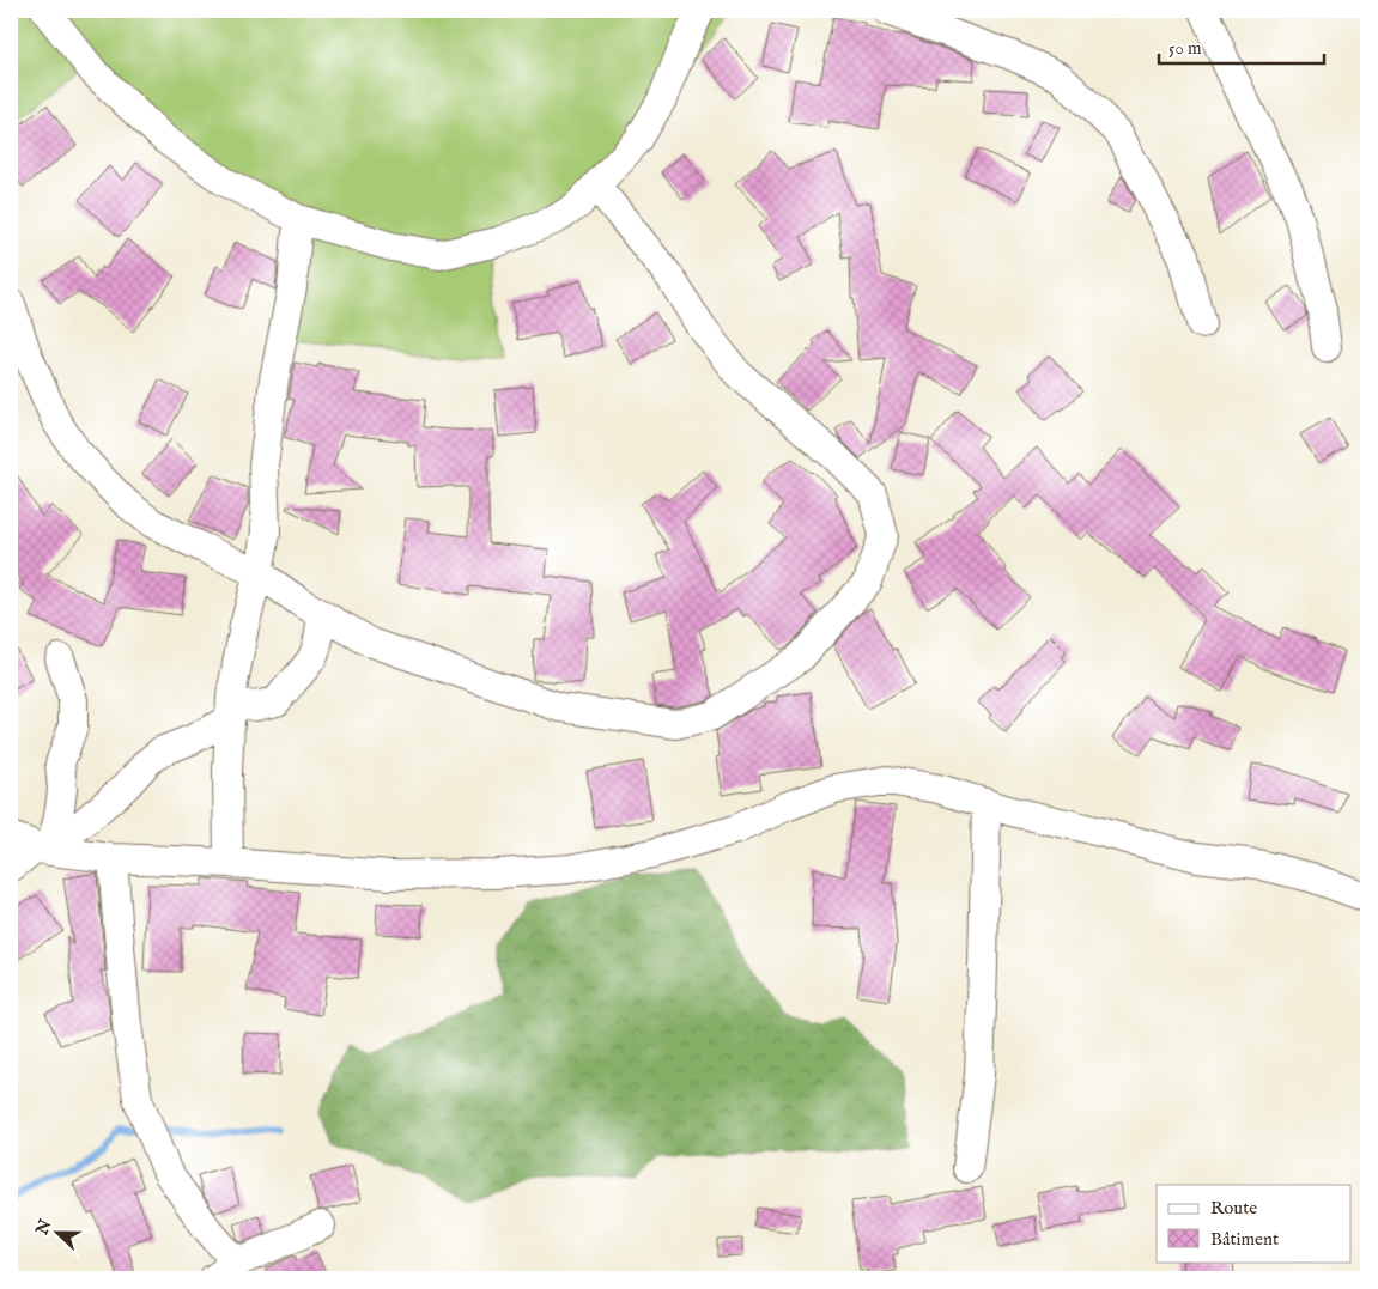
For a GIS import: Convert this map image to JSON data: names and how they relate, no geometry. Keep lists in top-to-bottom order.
{
  "legend": ["Route", "Bâtiment"],
  "scale_bar": "50 m",
  "north": "left"
}
